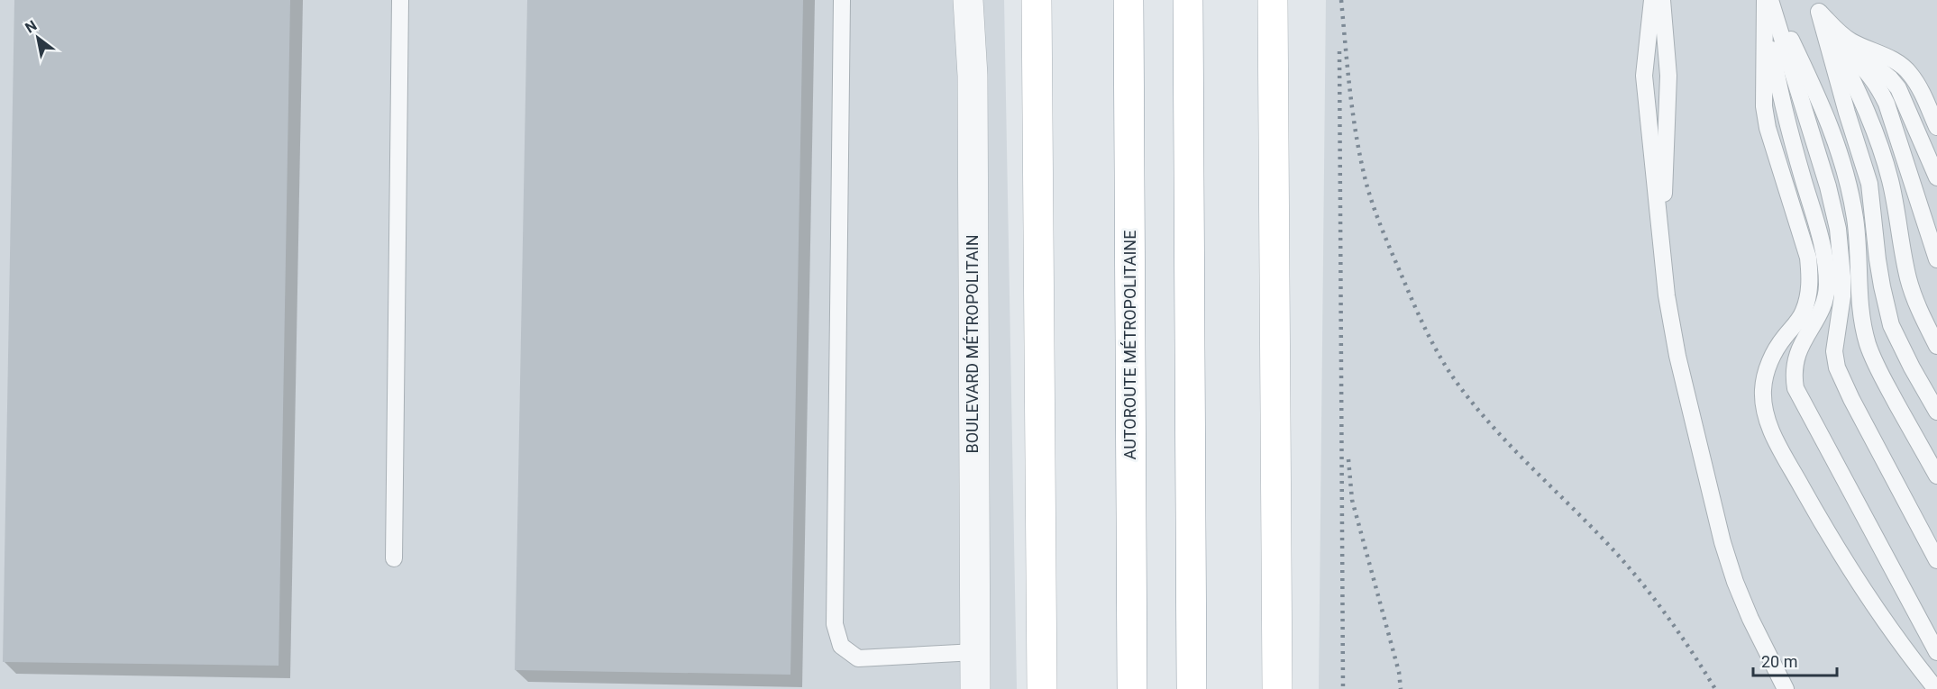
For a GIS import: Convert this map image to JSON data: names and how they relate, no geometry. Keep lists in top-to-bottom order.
{
  "streets": {
    "main road": ["AUTOROUTE MÉTROPOLITAINE"],
    "street": ["BOULEVARD MÉTROPOLITAIN"]
  },
  "scale_bar": "20 m",
  "north": "top left"
}
